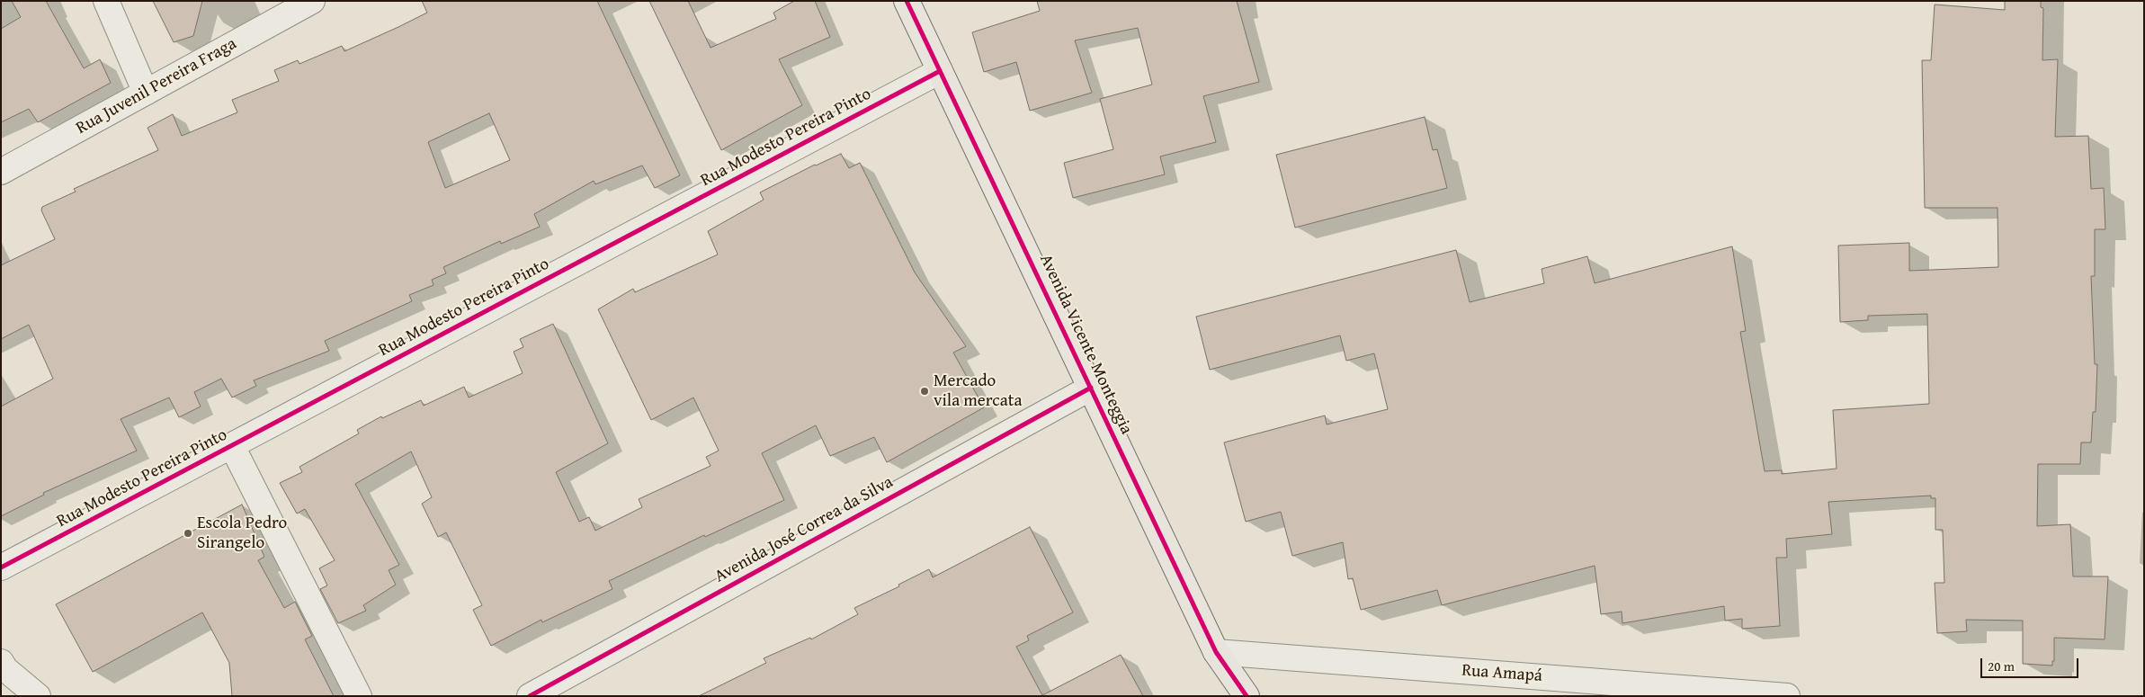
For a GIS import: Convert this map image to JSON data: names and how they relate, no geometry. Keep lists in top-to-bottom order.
{
  "streets": {
    "main road": ["Avenida Vicente Monteggia"],
    "street": [
      "Rua Juvenil Pereira Fraga",
      "Rua Modesto Pereira Pinto",
      "Avenida José Correa da Silva",
      "Rua Amapá"
    ]
  },
  "crossings": [
    ["Rua Modesto Pereira Pinto", "Avenida Vicente Monteggia"],
    ["Avenida Vicente Monteggia", "Avenida José Correa da Silva"],
    ["Avenida Vicente Monteggia", "Rua Amapá"]
  ],
  "places": ["Mercado vila mercata", "Escola Pedro Sirangelo"],
  "scale_bar": "20 m"
}
